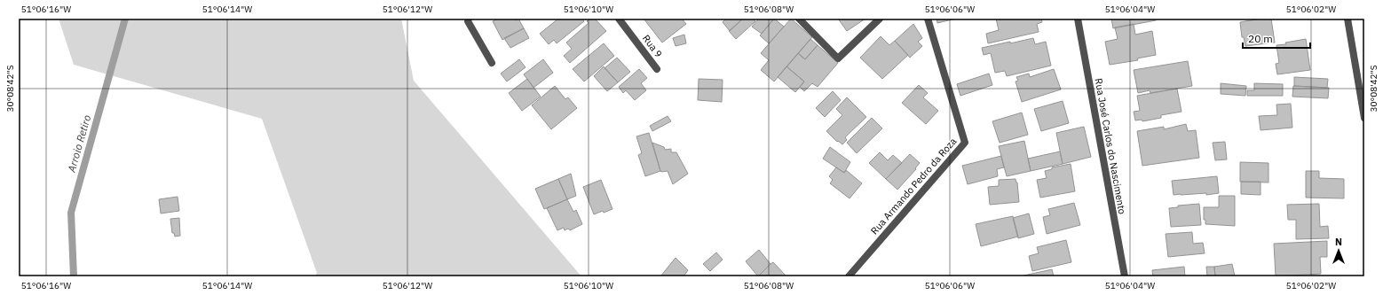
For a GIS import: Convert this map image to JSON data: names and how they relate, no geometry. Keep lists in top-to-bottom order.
{
  "streets": {
    "street": ["Rua 9", "Rua José Carlos do Nascimento", "Rua Armando Pedro da Roza"]
  },
  "water": ["Arroio Retiro"],
  "scale_bar": "20 m",
  "north": "top",
  "coordinates": [
    "51°06'16\"W",
    "51°06'14\"W",
    "51°06'12\"W",
    "51°06'10\"W",
    "51°06'08\"W",
    "51°06'06\"W",
    "51°06'04\"W",
    "51°06'02\"W",
    "30°08'42\"S"
  ]
}
